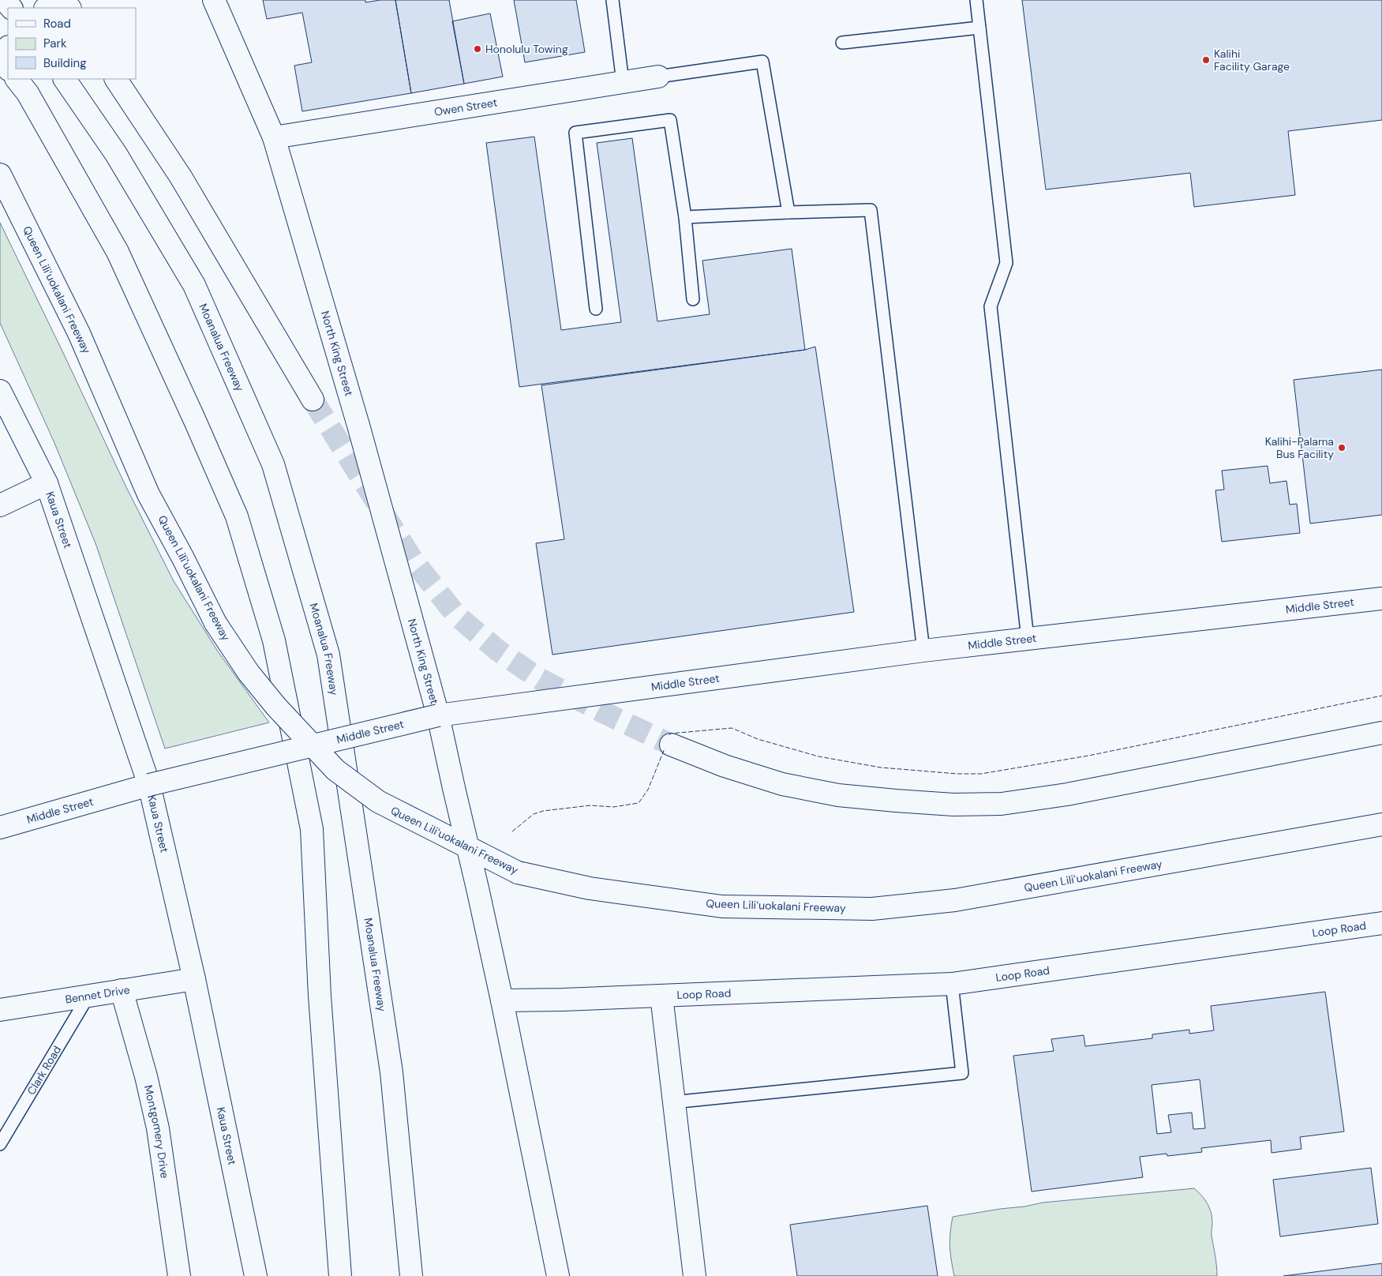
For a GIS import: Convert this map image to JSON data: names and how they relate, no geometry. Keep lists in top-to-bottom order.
{
  "streets": {
    "main road": [
      "Owen Street",
      "Queen Liliʻuokalani Freeway",
      "Moanalua Freeway",
      "North King Street",
      "Kaua Street",
      "Middle Street",
      "Loop Road",
      "Bennet Drive",
      "Montgomery Drive"
    ],
    "lane": ["Clark Road"]
  },
  "crossings": [
    ["Owen Street", "North King Street"],
    ["North King Street", "Middle Street"],
    ["North King Street", "Loop Road"],
    ["Kaua Street", "Middle Street"],
    ["Kaua Street", "Bennet Drive"],
    ["Bennet Drive", "Clark Road"],
    ["Bennet Drive", "Montgomery Drive"]
  ],
  "places": ["Honolulu Towing", "Kalihi Facility Garage", "Kalihi-Palama Bus Facility"],
  "legend": ["Road", "Park", "Building"]
}
